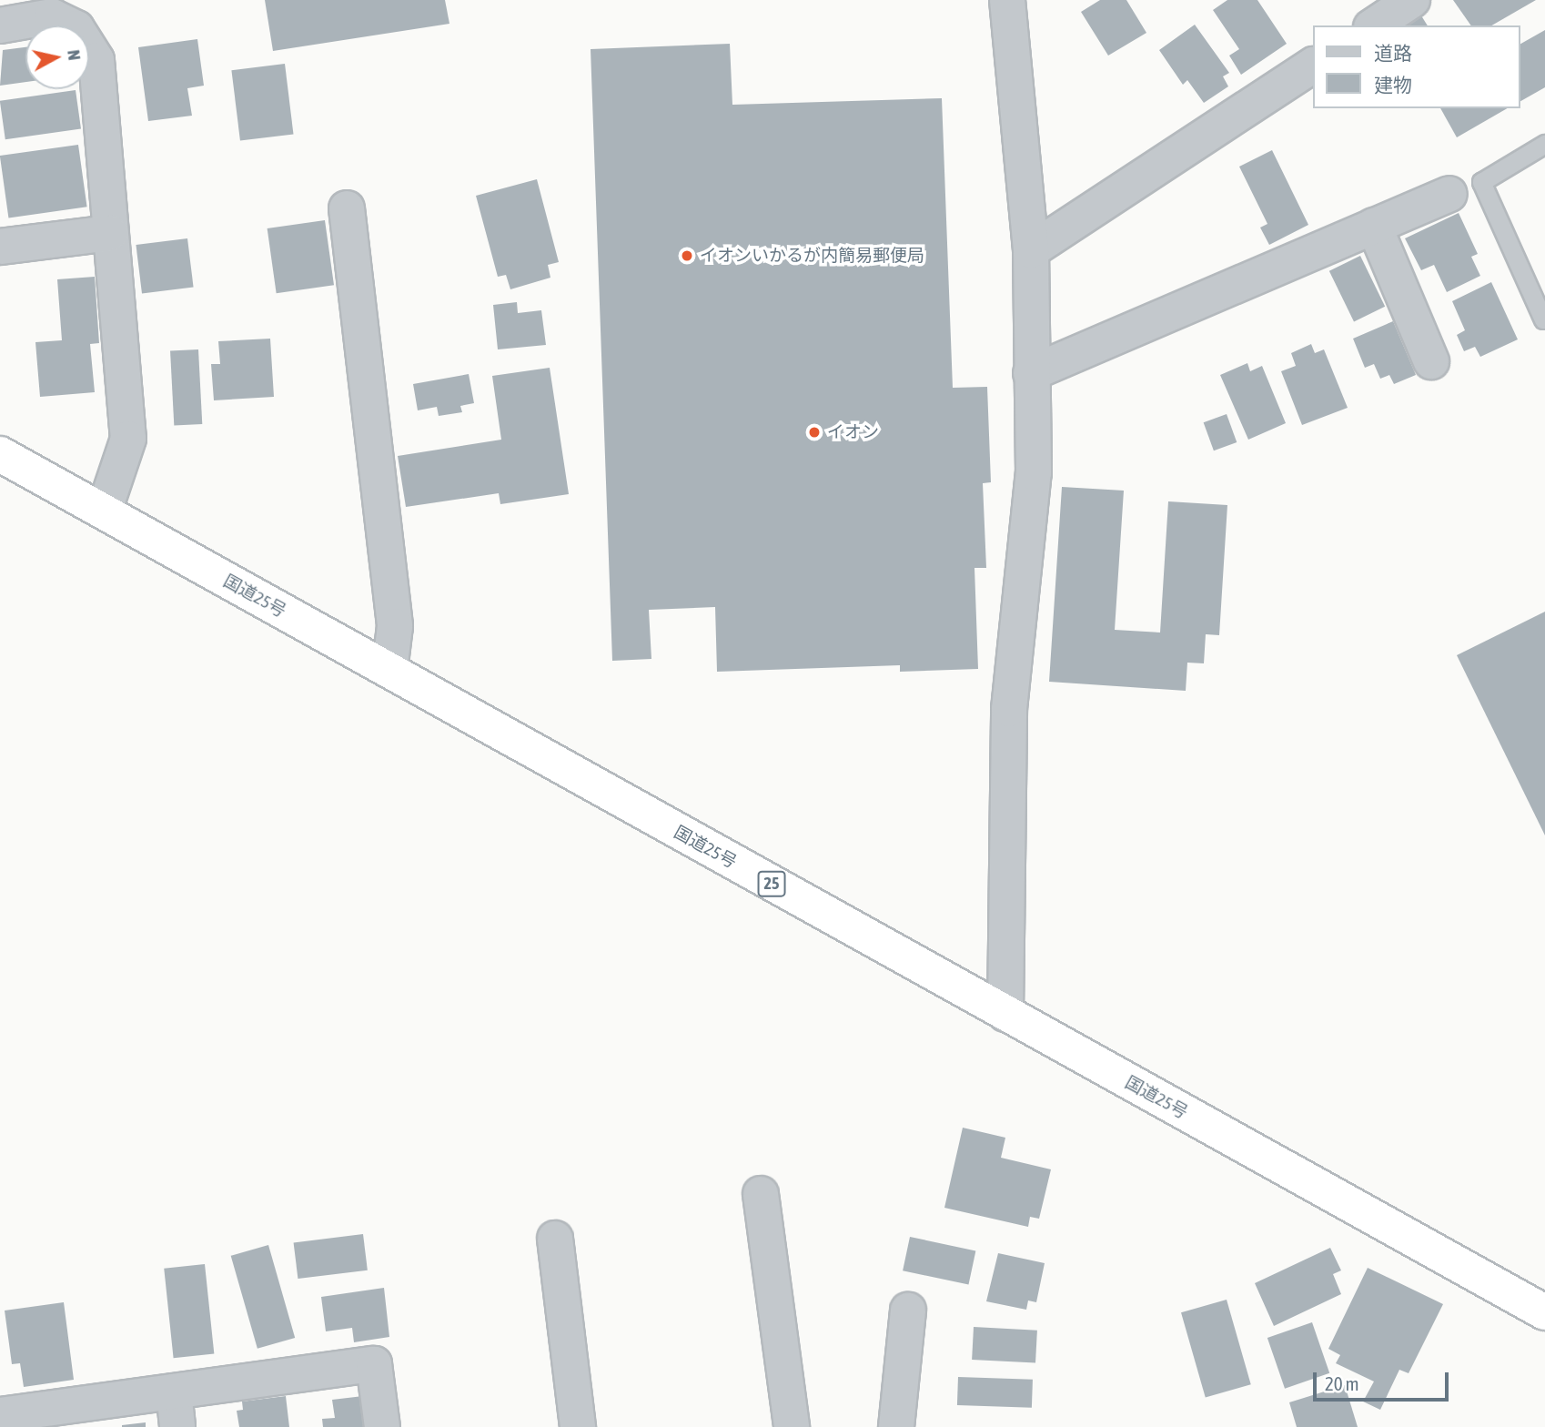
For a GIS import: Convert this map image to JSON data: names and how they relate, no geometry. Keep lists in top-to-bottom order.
{
  "streets": {
    "highway": ["国道25号", "25"]
  },
  "places": ["イオンいかるが内簡易郵便局", "イオン"],
  "legend": ["道路", "建物"],
  "scale_bar": "20 m",
  "north": "right"
}
